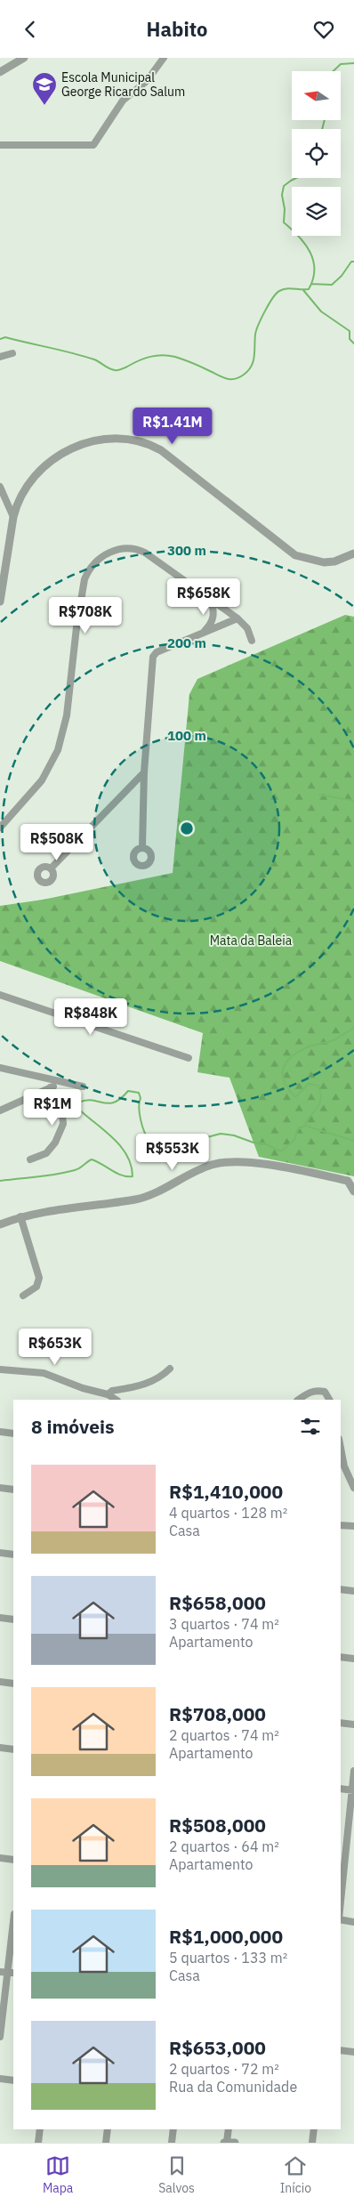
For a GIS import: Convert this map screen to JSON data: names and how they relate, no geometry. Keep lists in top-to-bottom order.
{
  "parks": ["Mata da Baleia"],
  "places": {
    "school or university": ["Escola Municipal George Ricardo Salum"]
  },
  "north": "left",
  "page": {
    "header": "Habito",
    "price": [
      "R$1.41M",
      "R$658K",
      "R$708K",
      "R$508K",
      "R$848K",
      "R$1M",
      "R$553K",
      "R$653K"
    ],
    "heading": "8 imóveis",
    "list": [
      {
        "name": "R$1,410,000",
        "note": "4 quartos · 128 m² · Casa"
      },
      {
        "name": "R$658,000",
        "note": "3 quartos · 74 m² · Apartamento"
      },
      {
        "name": "R$708,000",
        "note": "2 quartos · 74 m² · Apartamento"
      },
      {
        "name": "R$508,000",
        "note": "2 quartos · 64 m² · Apartamento"
      },
      {
        "name": "R$1,000,000",
        "note": "5 quartos · 133 m² · Casa"
      },
      {
        "name": "R$653,000",
        "note": "2 quartos · 72 m² · Rua da Comunidade"
      }
    ],
    "tabs": ["Mapa", "Salvos", "Início"]
  },
  "rings": ["300 m", "200 m", "100 m"]
}
